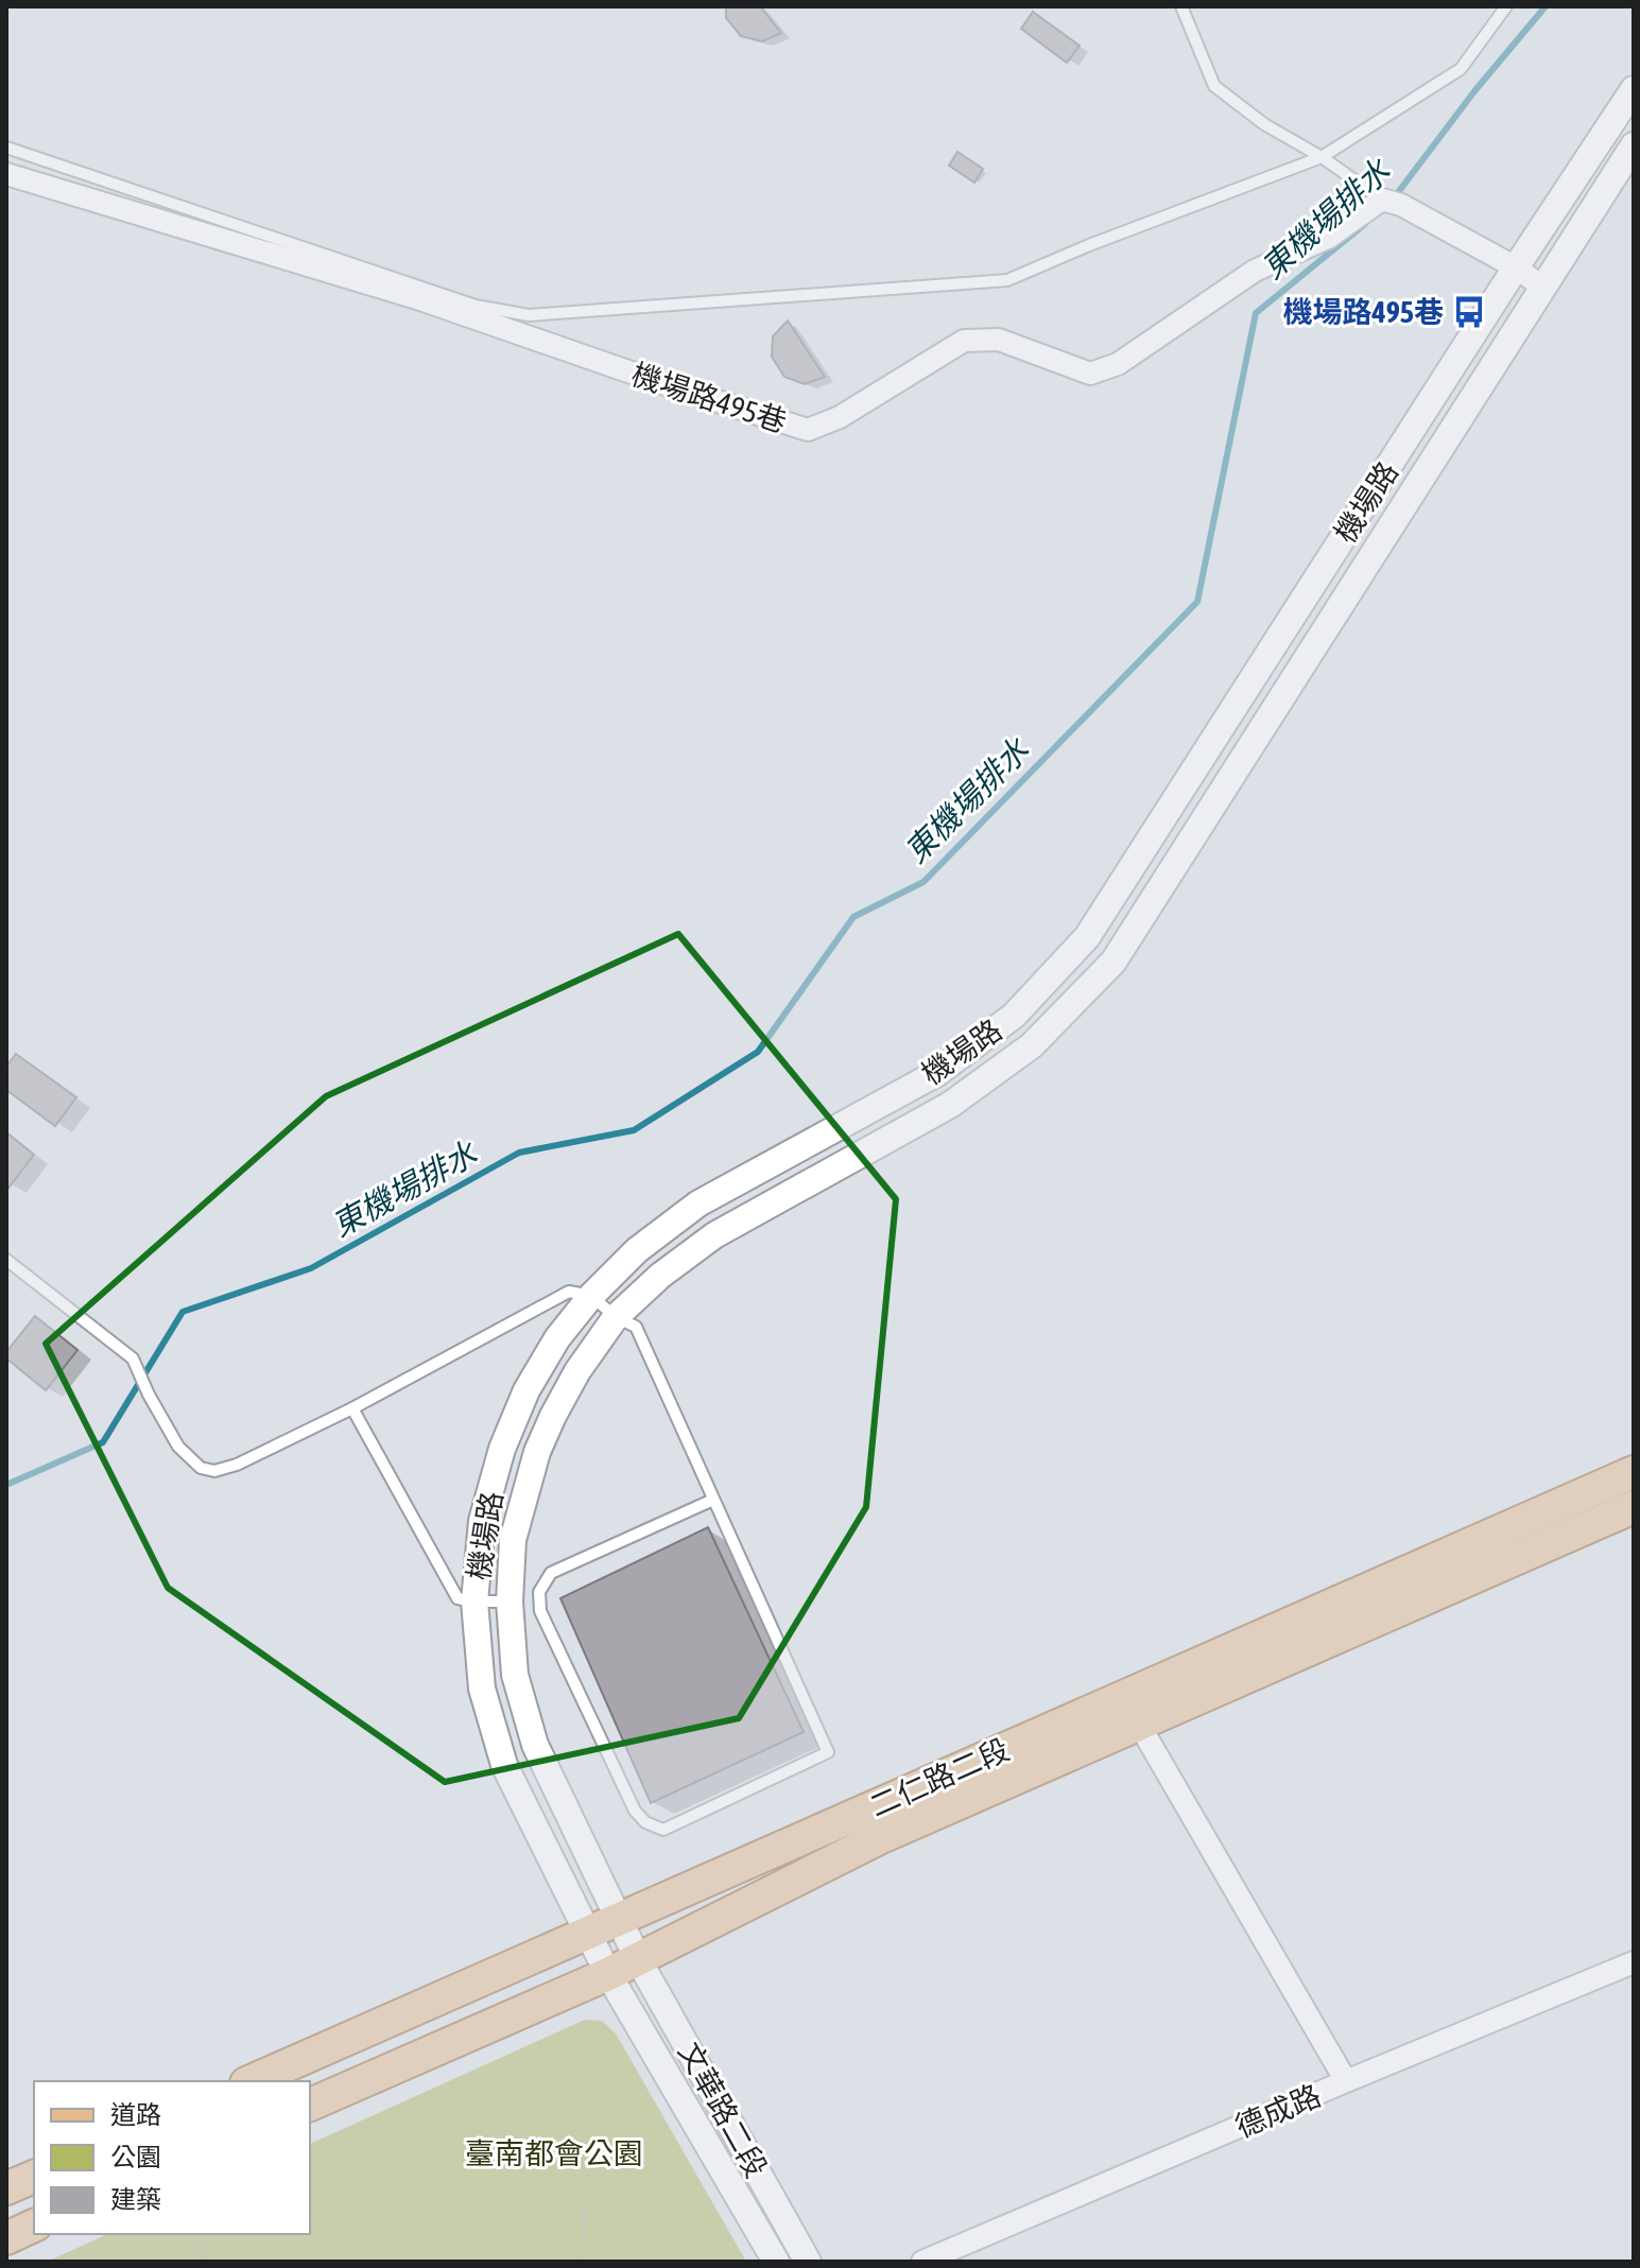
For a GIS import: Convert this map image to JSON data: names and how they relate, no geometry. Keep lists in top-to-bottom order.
{
  "streets": {
    "main road": ["二仁路二段"],
    "street": [
      "機場路495巷",
      "機場路",
      "文華路二段",
      "德成路"
    ]
  },
  "crossings": [
    ["機場路", "二仁路二段"],
    ["機場路", "文華路二段"],
    ["二仁路二段", "文華路二段"]
  ],
  "water": ["東機場排水"],
  "parks": ["臺南都會公園"],
  "places": {
    "bus stop": ["機場路495巷"]
  },
  "legend": ["道路", "公園", "建築"]
}
